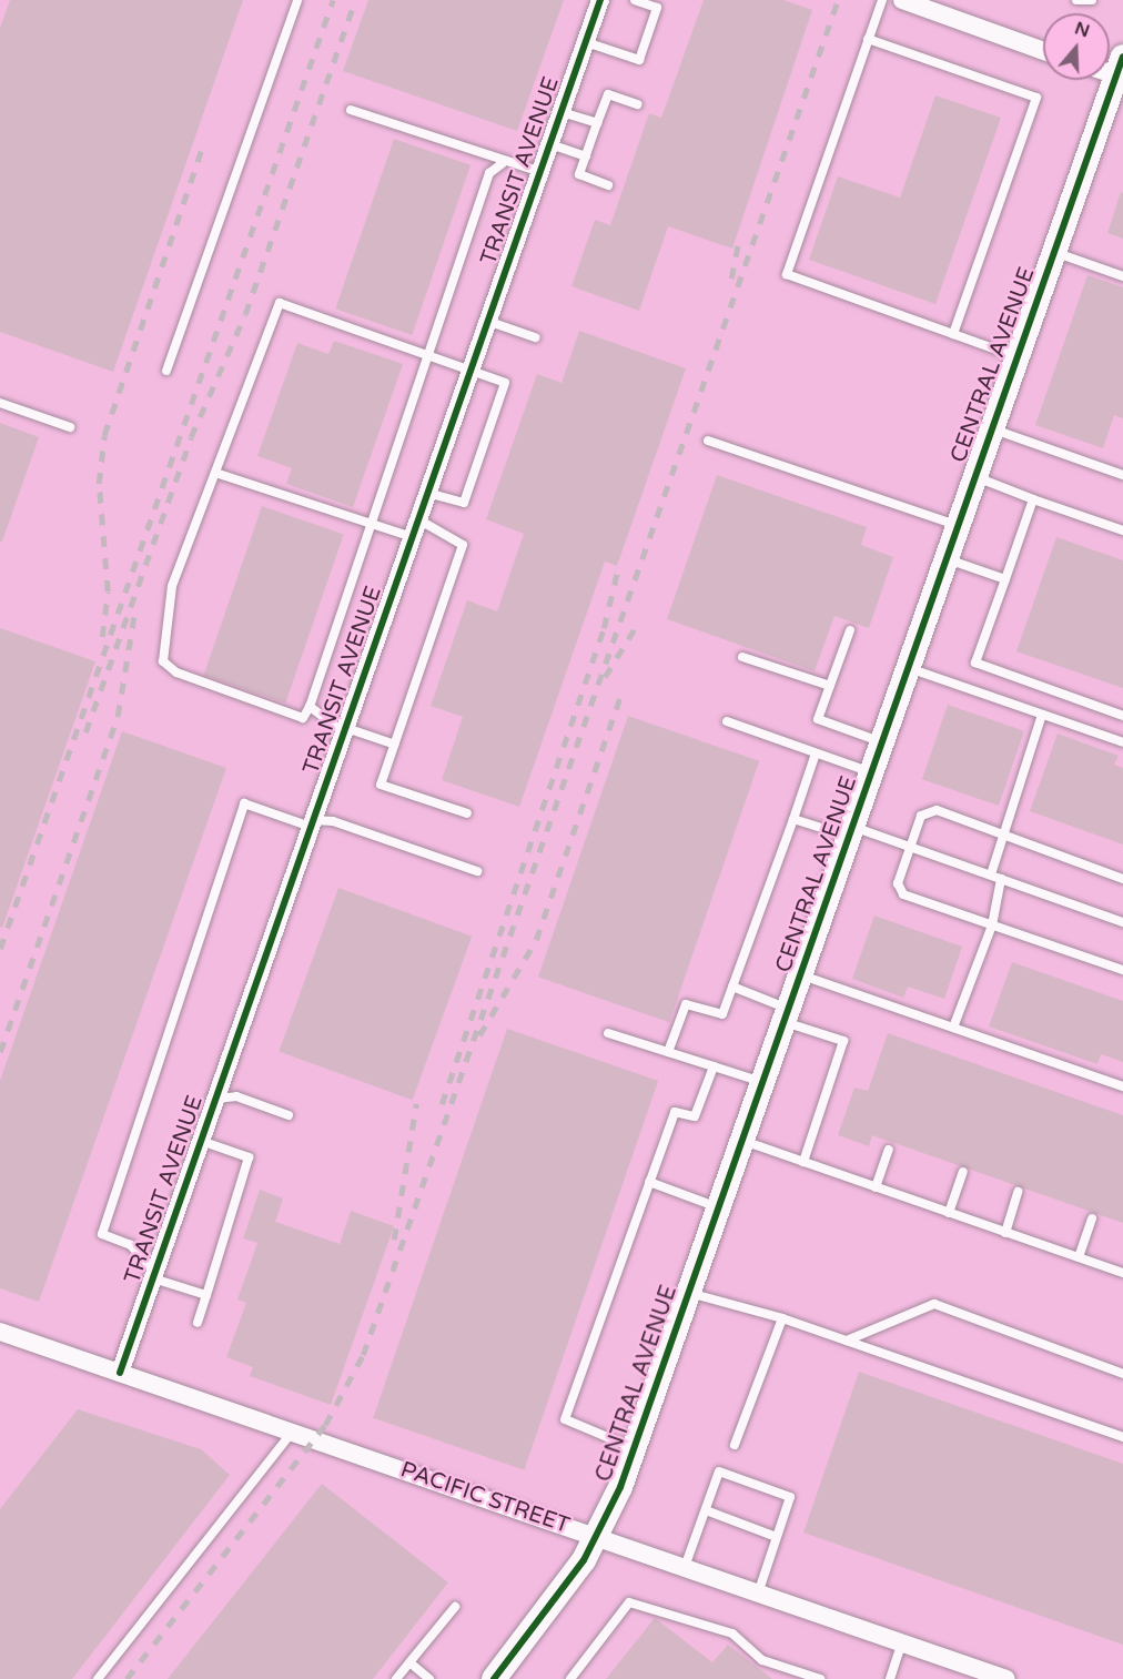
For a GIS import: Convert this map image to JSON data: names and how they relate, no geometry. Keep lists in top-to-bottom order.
{
  "streets": {
    "street": ["TRANSIT AVENUE", "CENTRAL AVENUE", "PACIFIC STREET"]
  },
  "crossings": [
    ["TRANSIT AVENUE", "PACIFIC STREET"],
    ["CENTRAL AVENUE", "PACIFIC STREET"]
  ],
  "north": "top"
}
